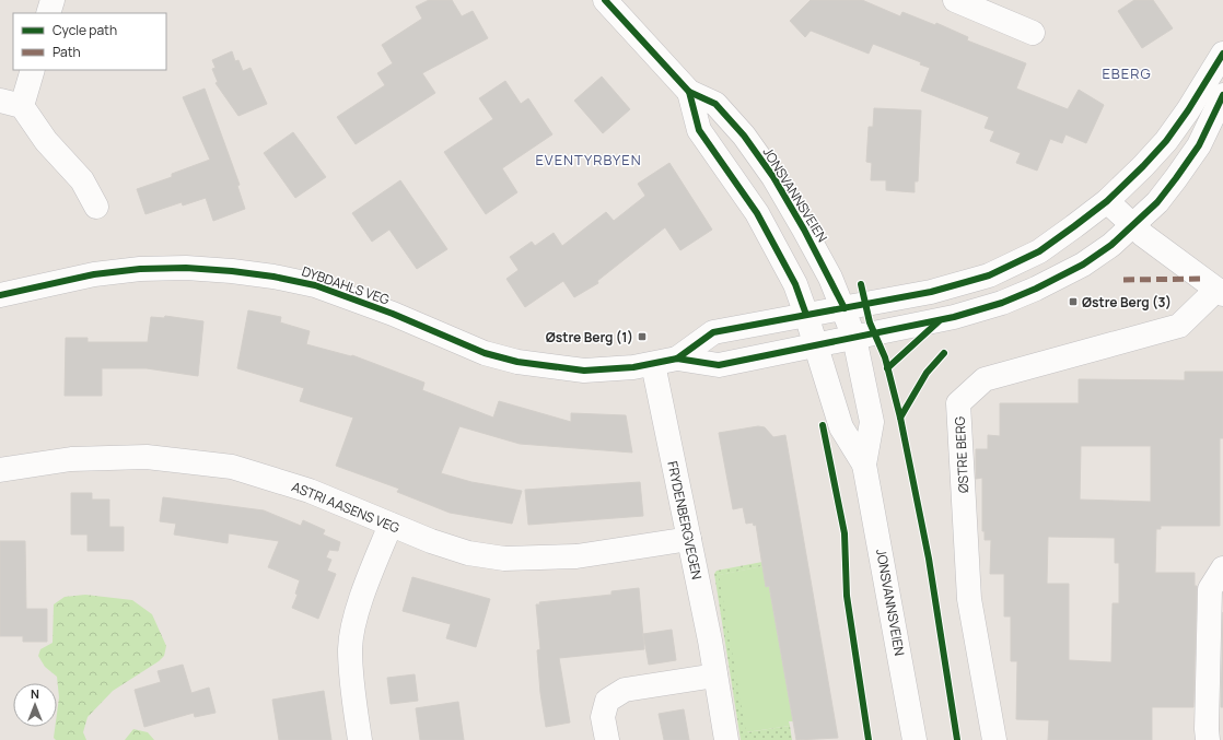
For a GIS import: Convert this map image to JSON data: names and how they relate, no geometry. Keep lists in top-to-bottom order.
{
  "streets": {
    "street": [
      "JONSVANNSVEIEN",
      "DYBDAHLS VEG",
      "ØSTRE BERG",
      "ASTRI AASENS VEG",
      "FRYDENBERGVEGEN"
    ]
  },
  "crossings": [
    ["JONSVANNSVEIEN", "DYBDAHLS VEG"],
    ["DYBDAHLS VEG", "ØSTRE BERG"],
    ["DYBDAHLS VEG", "FRYDENBERGVEGEN"],
    ["ASTRI AASENS VEG", "FRYDENBERGVEGEN"]
  ],
  "districts": ["EBERG", "EVENTYRBYEN"],
  "places": {
    "transit": ["Østre Berg (3)", "Østre Berg (1)"]
  },
  "legend": ["Cycle path", "Path"],
  "north": "top"
}
